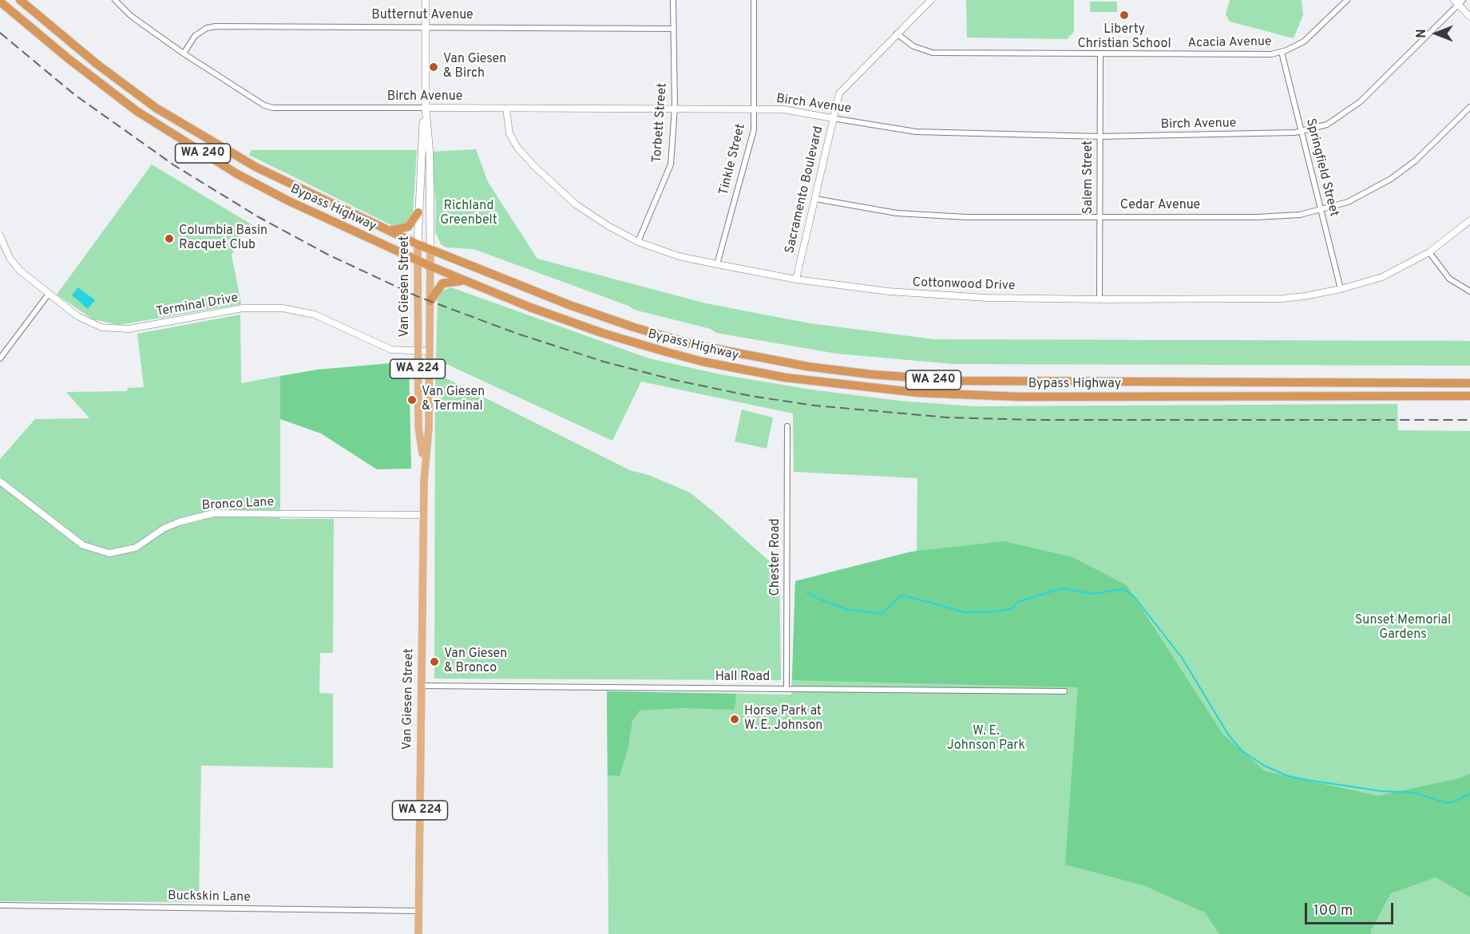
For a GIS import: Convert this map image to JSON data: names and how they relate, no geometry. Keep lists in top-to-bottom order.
{
  "streets": {
    "highway": ["WA 240", "Bypass Highway"],
    "main road": ["Van Giesen Street", "WA 224"],
    "street": [
      "Butternut Avenue",
      "Acacia Avenue",
      "Birch Avenue",
      "Torbett Street",
      "Tinkle Street",
      "Springfield Street",
      "Salem Street",
      "Sacramento Boulevard",
      "Cedar Avenue",
      "Cottonwood Drive",
      "Terminal Drive",
      "Bronco Lane",
      "Chester Road",
      "Hall Road",
      "Buckskin Lane"
    ]
  },
  "crossings": [
    ["Butternut Avenue", "Birch Avenue"],
    ["Butternut Avenue", "Torbett Street"],
    ["Butternut Avenue", "Van Giesen Street"],
    ["Acacia Avenue", "Springfield Street"],
    ["Acacia Avenue", "Salem Street"],
    ["Acacia Avenue", "Sacramento Boulevard"],
    ["Birch Avenue", "Torbett Street"],
    ["Birch Avenue", "Tinkle Street"],
    ["Birch Avenue", "Springfield Street"],
    ["Birch Avenue", "Salem Street"],
    ["Birch Avenue", "Sacramento Boulevard"],
    ["Birch Avenue", "Cottonwood Drive"],
    ["Birch Avenue", "Van Giesen Street"],
    ["Torbett Street", "Cottonwood Drive"],
    ["Tinkle Street", "Cottonwood Drive"],
    ["Springfield Street", "Cedar Avenue"],
    ["Springfield Street", "Cottonwood Drive"],
    ["Salem Street", "Cedar Avenue"],
    ["Salem Street", "Cottonwood Drive"],
    ["Sacramento Boulevard", "Cedar Avenue"],
    ["Sacramento Boulevard", "Cottonwood Drive"],
    ["Bypass Highway", "Van Giesen Street"],
    ["Van Giesen Street", "Terminal Drive"],
    ["Van Giesen Street", "Bronco Lane"],
    ["Van Giesen Street", "Hall Road"],
    ["Van Giesen Street", "Buckskin Lane"],
    ["Chester Road", "Hall Road"]
  ],
  "parks": ["Richland Greenbelt", "Sunset Memorial Gardens", "W. E. Johnson Park"],
  "places": [
    "Liberty Christian School",
    "Van Giesen & Birch",
    "Columbia Basin Racquet Club",
    "Van Giesen & Terminal",
    "Van Giesen & Bronco",
    "Horse Park at W. E. Johnson"
  ],
  "scale_bar": "100 m",
  "north": "left"
}
